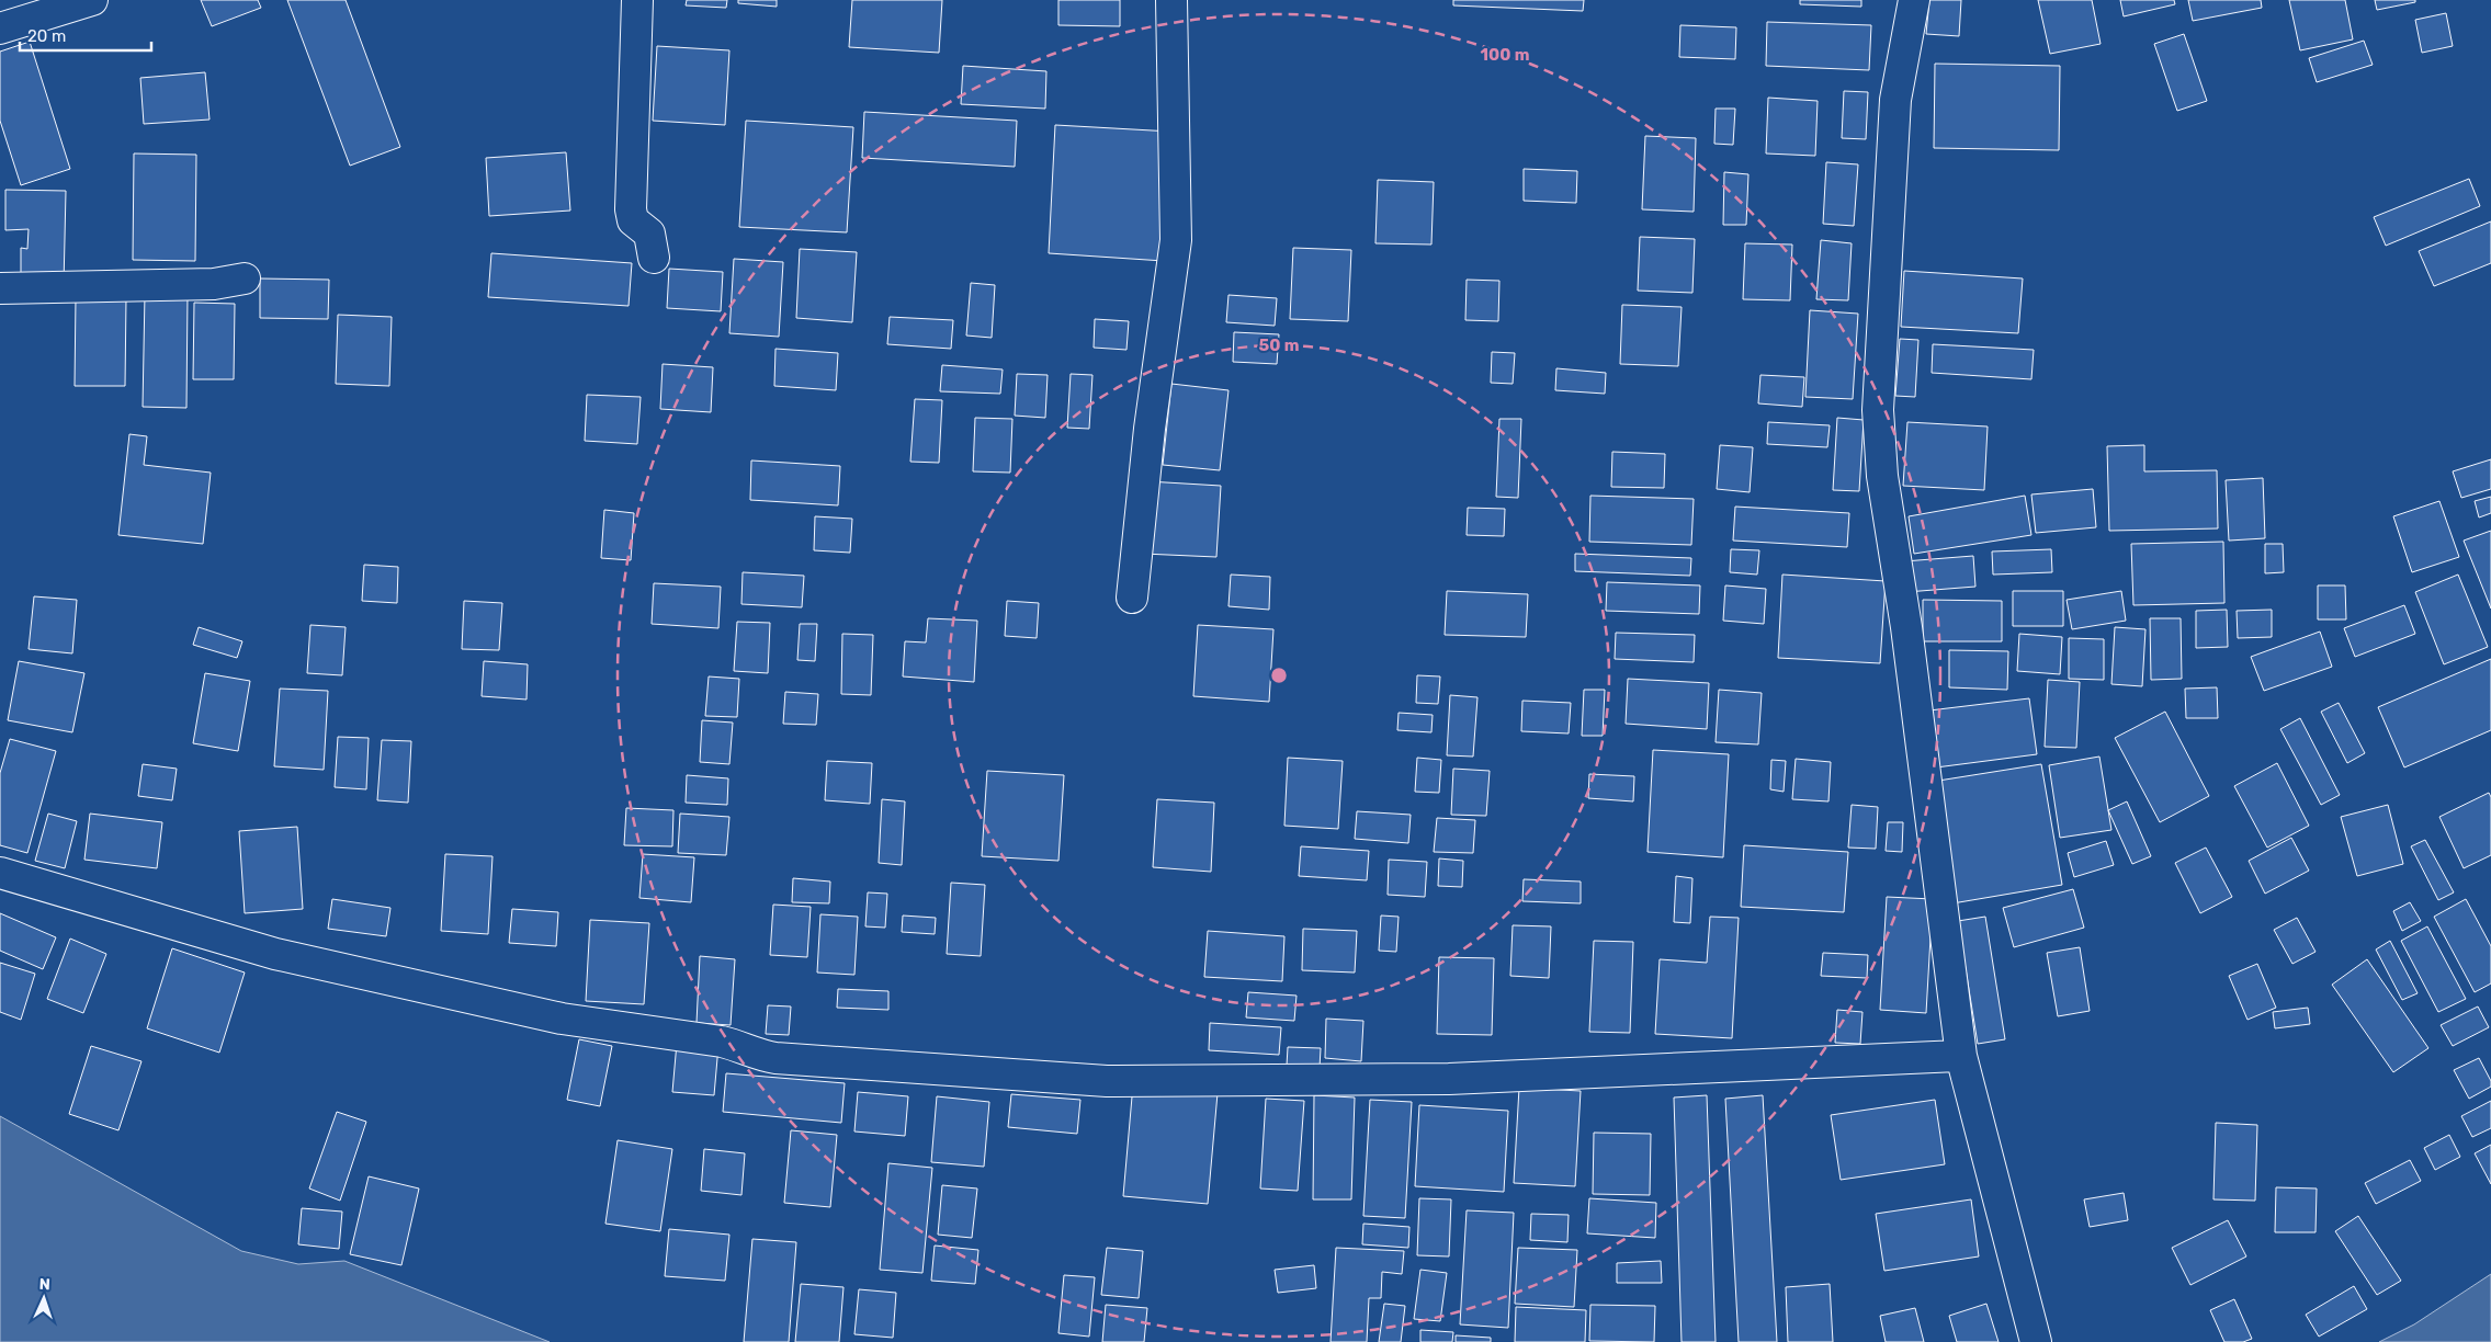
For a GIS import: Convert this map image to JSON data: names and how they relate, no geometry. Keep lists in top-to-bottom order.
{
  "scale_bar": "20 m",
  "north": "top",
  "rings": ["100 m", "50 m"]
}
